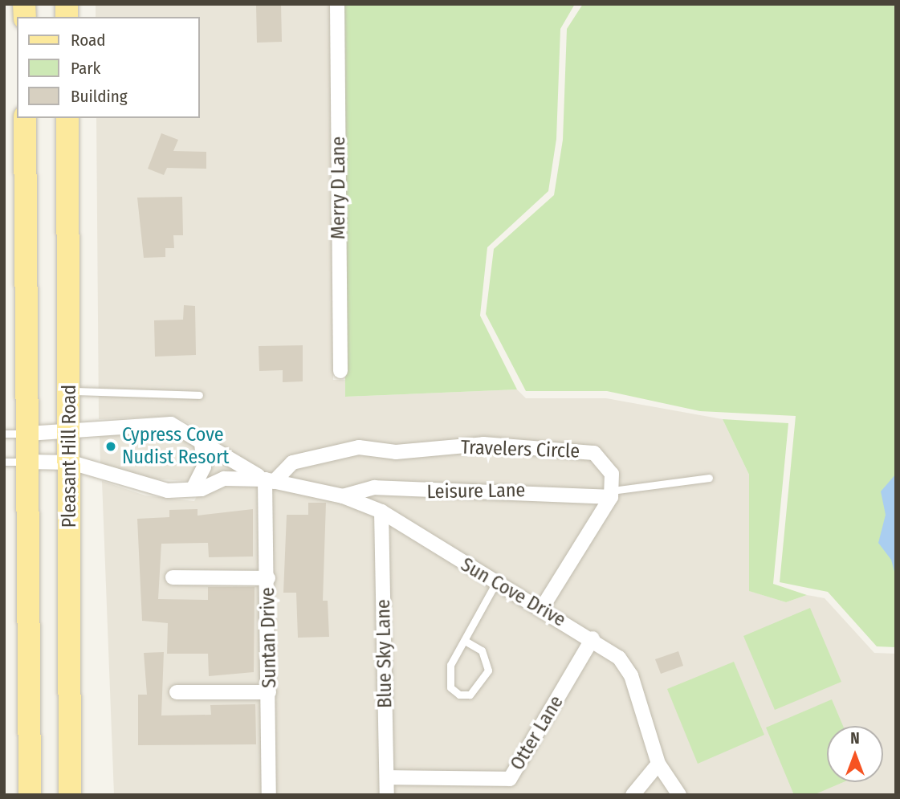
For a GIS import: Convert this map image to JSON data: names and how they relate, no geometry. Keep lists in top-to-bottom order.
{
  "streets": {
    "main road": ["Pleasant Hill Road"],
    "street": [
      "Merry D Lane",
      "Travelers Circle",
      "Leisure Lane",
      "Sun Cove Drive",
      "Suntan Drive",
      "Blue Sky Lane",
      "Otter Lane"
    ]
  },
  "crossings": [
    ["Travelers Circle", "Leisure Lane"],
    ["Travelers Circle", "Sun Cove Drive"],
    ["Travelers Circle", "Suntan Drive"],
    ["Pleasant Hill Road", "Sun Cove Drive"],
    ["Leisure Lane", "Sun Cove Drive"],
    ["Sun Cove Drive", "Suntan Drive"],
    ["Sun Cove Drive", "Blue Sky Lane"],
    ["Sun Cove Drive", "Otter Lane"],
    ["Blue Sky Lane", "Otter Lane"]
  ],
  "places": ["Cypress Cove Nudist Resort"],
  "legend": ["Road", "Park", "Building"],
  "north": "top"
}
